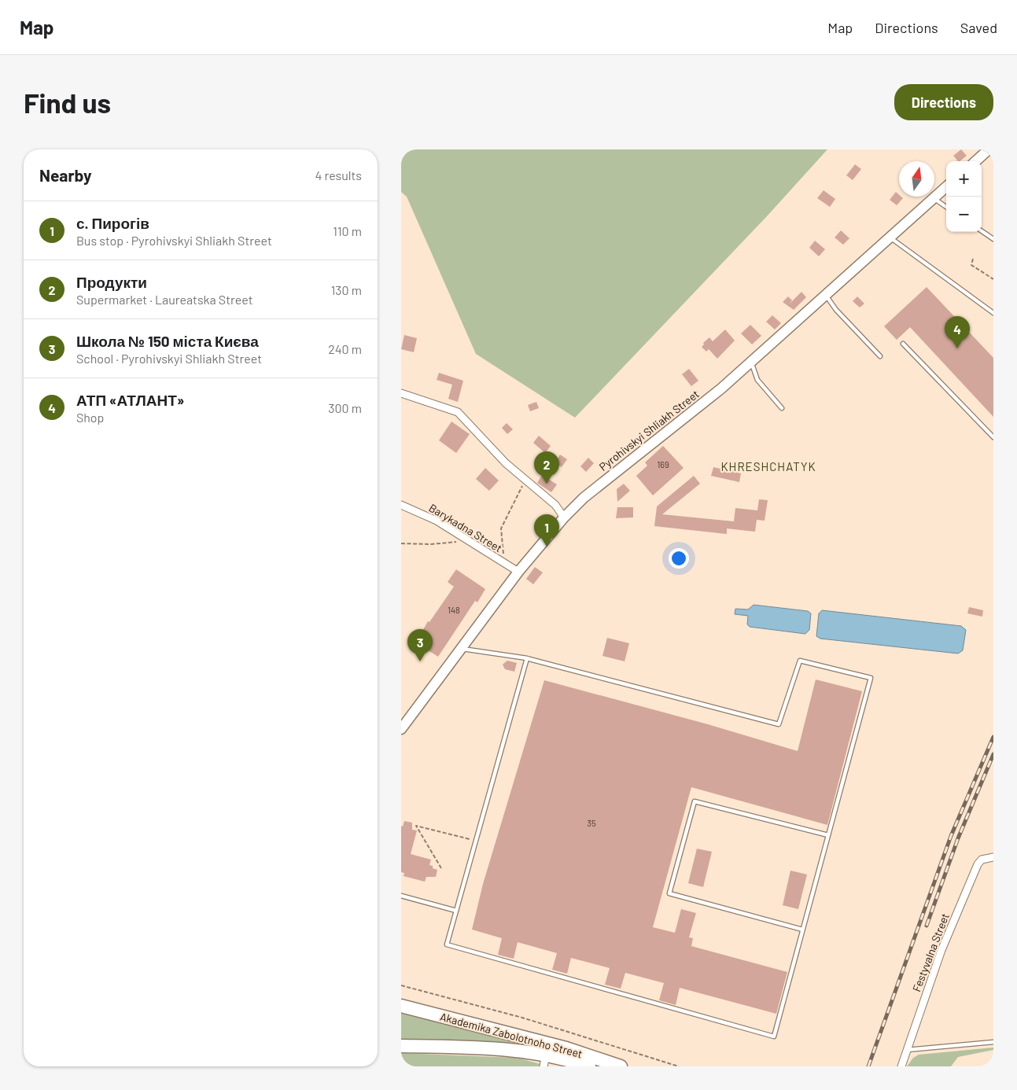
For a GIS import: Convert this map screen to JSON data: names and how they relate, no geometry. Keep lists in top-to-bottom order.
{
  "streets": {
    "highway": ["Akademika Zabolotnoho Street"],
    "street": ["Pyrohivskyi Shliakh Street", "Barykadna Street", "Festyvalna Street"]
  },
  "crossings": [
    ["Pyrohivskyi Shliakh Street", "Barykadna Street"]
  ],
  "districts": ["KHRESHCHATYK"],
  "house_numbers": ["169", "148", "35"],
  "north": "top",
  "page": {
    "header": "Map",
    "nav": ["Map", "Directions", "Saved"],
    "buttons": "Directions",
    "title": "Find us",
    "heading": ["Nearby", "4 results"],
    "map_buttons": ["+", "−"],
    "list": [
      {
        "mark": "1",
        "name": "с. Пирогів",
        "note": "Bus stop · Pyrohivskyi Shliakh Street",
        "value": "110 m"
      },
      {
        "mark": "2",
        "name": "Продукти",
        "note": "Supermarket · Laureatska Street",
        "value": "130 m"
      },
      {
        "mark": "3",
        "name": "Школа № 150 міста Києва",
        "note": "School · Pyrohivskyi Shliakh Street",
        "value": "240 m"
      },
      {
        "mark": "4",
        "name": "АТП «АТЛАНТ»",
        "note": "Shop",
        "value": "300 m"
      }
    ],
    "pins": [
      "4",
      "2",
      "1",
      "3"
    ]
  }
}
